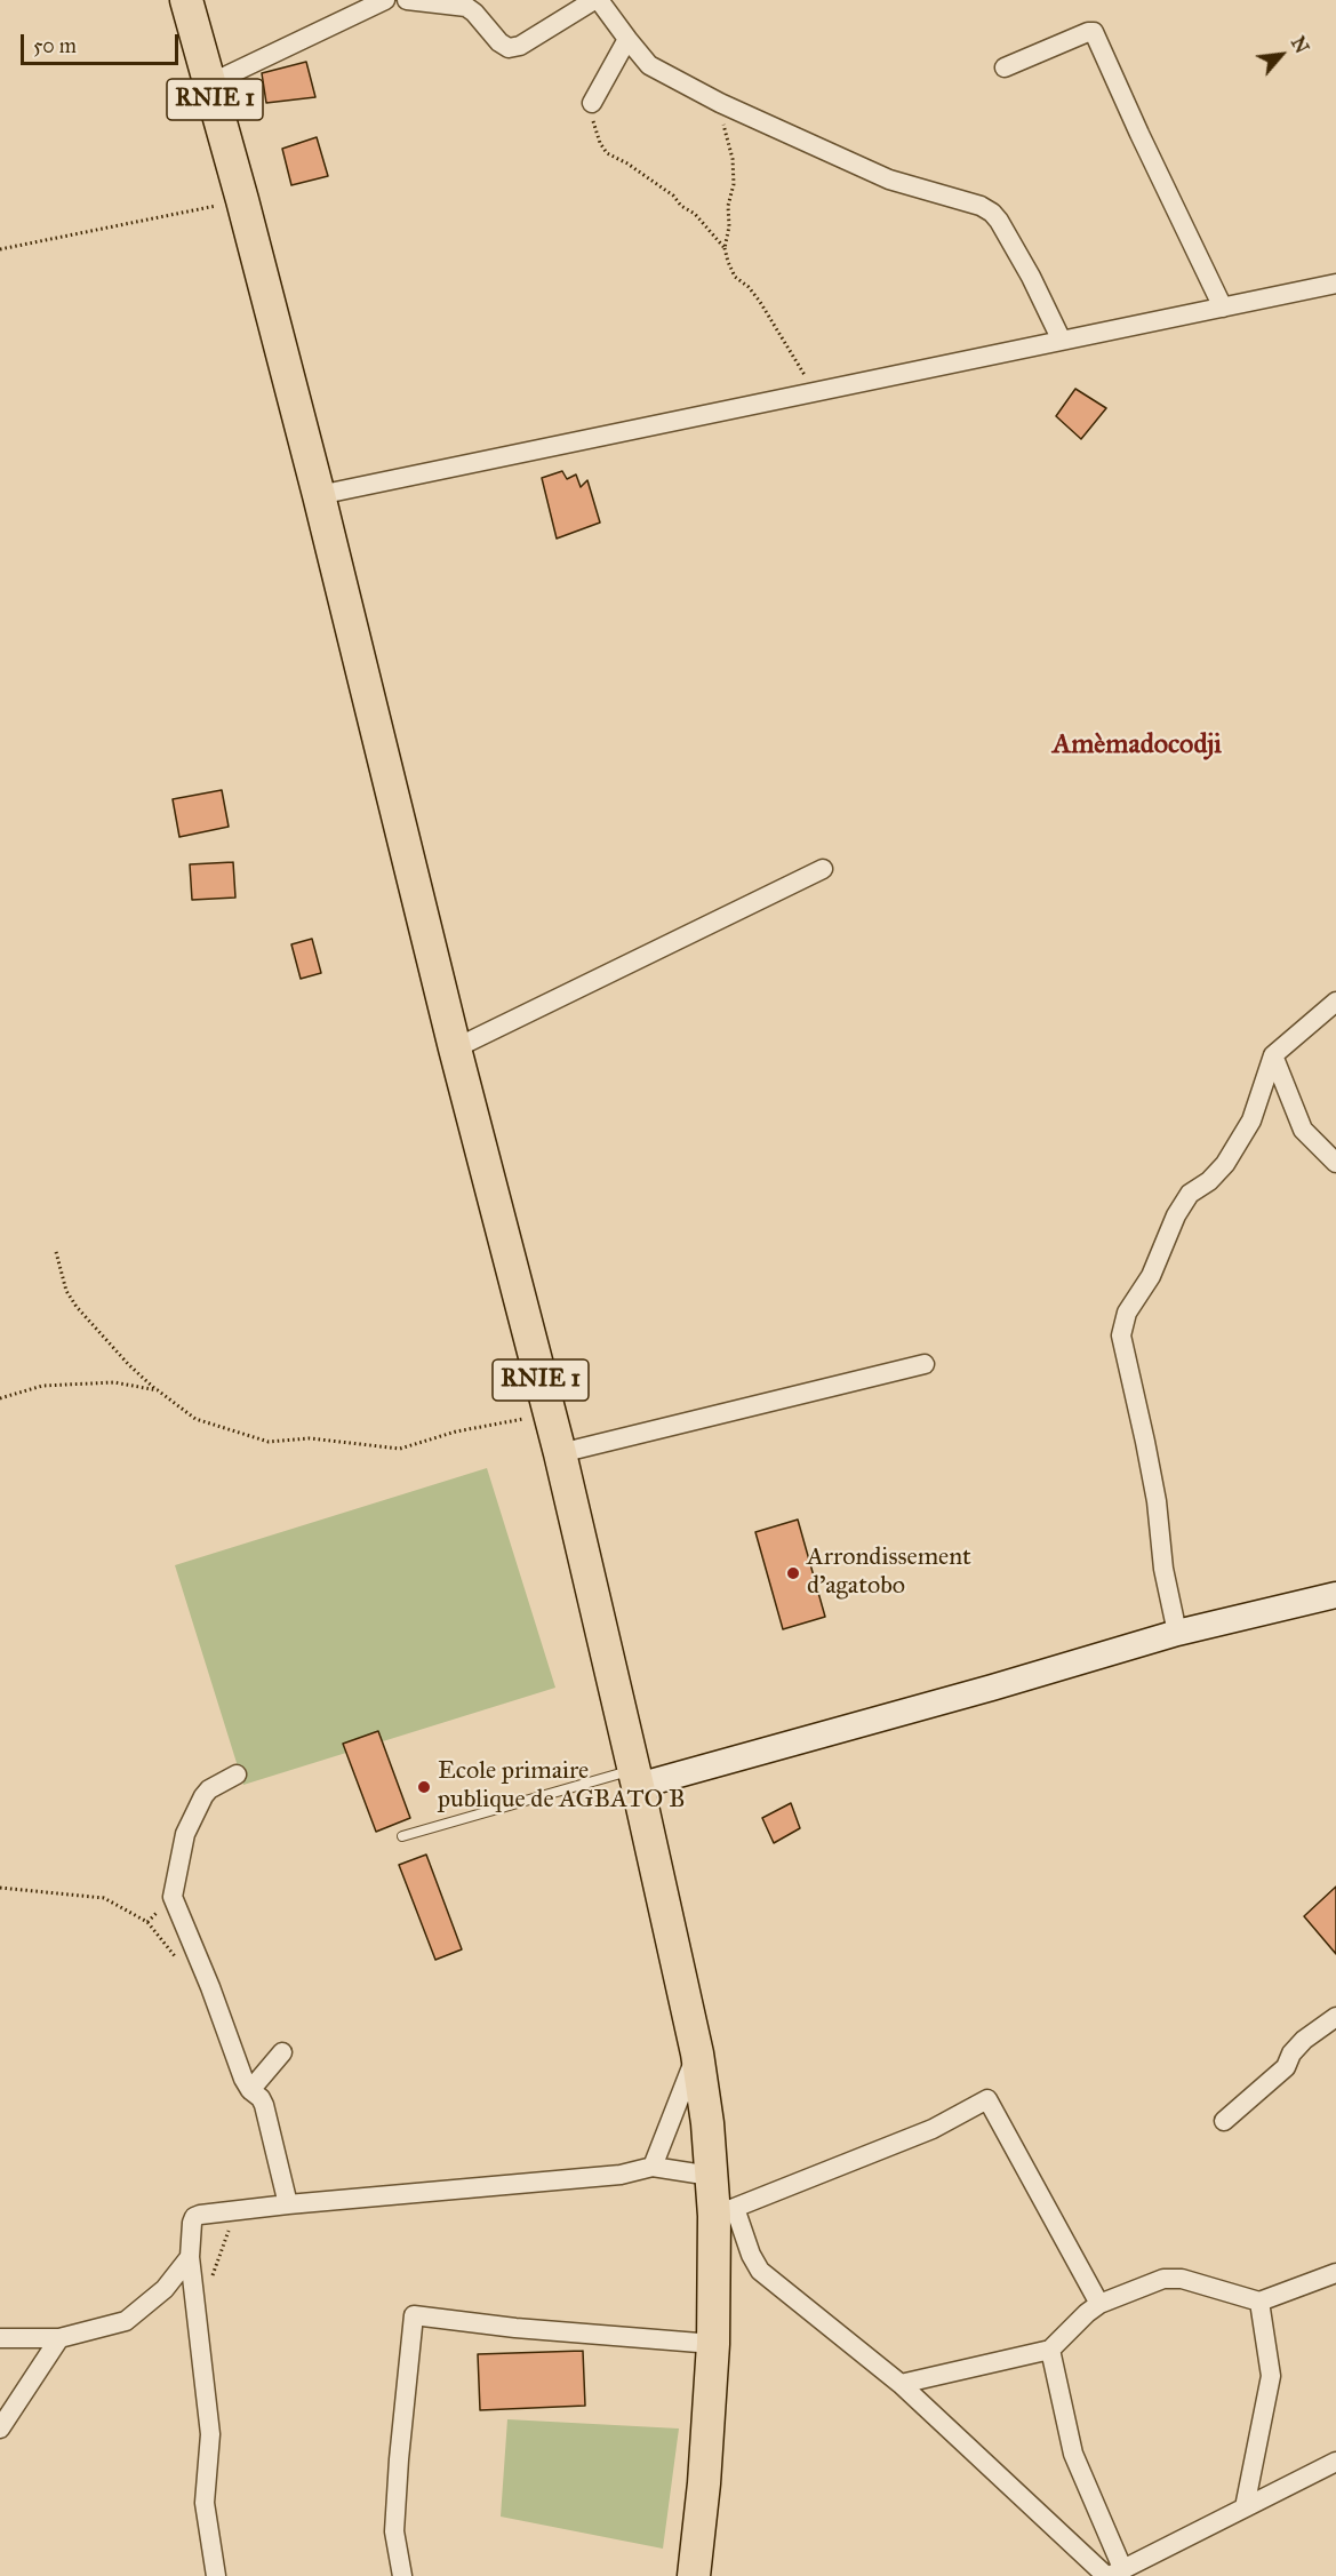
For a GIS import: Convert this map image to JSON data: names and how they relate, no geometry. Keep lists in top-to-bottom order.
{
  "streets": {
    "highway": ["RNIE 1"]
  },
  "districts": ["Amèmadocodji"],
  "places": ["Arrondissement d'agatobo", "Ecole primaire publique de AGBATO B"],
  "scale_bar": "50 m",
  "north": "top right"
}
